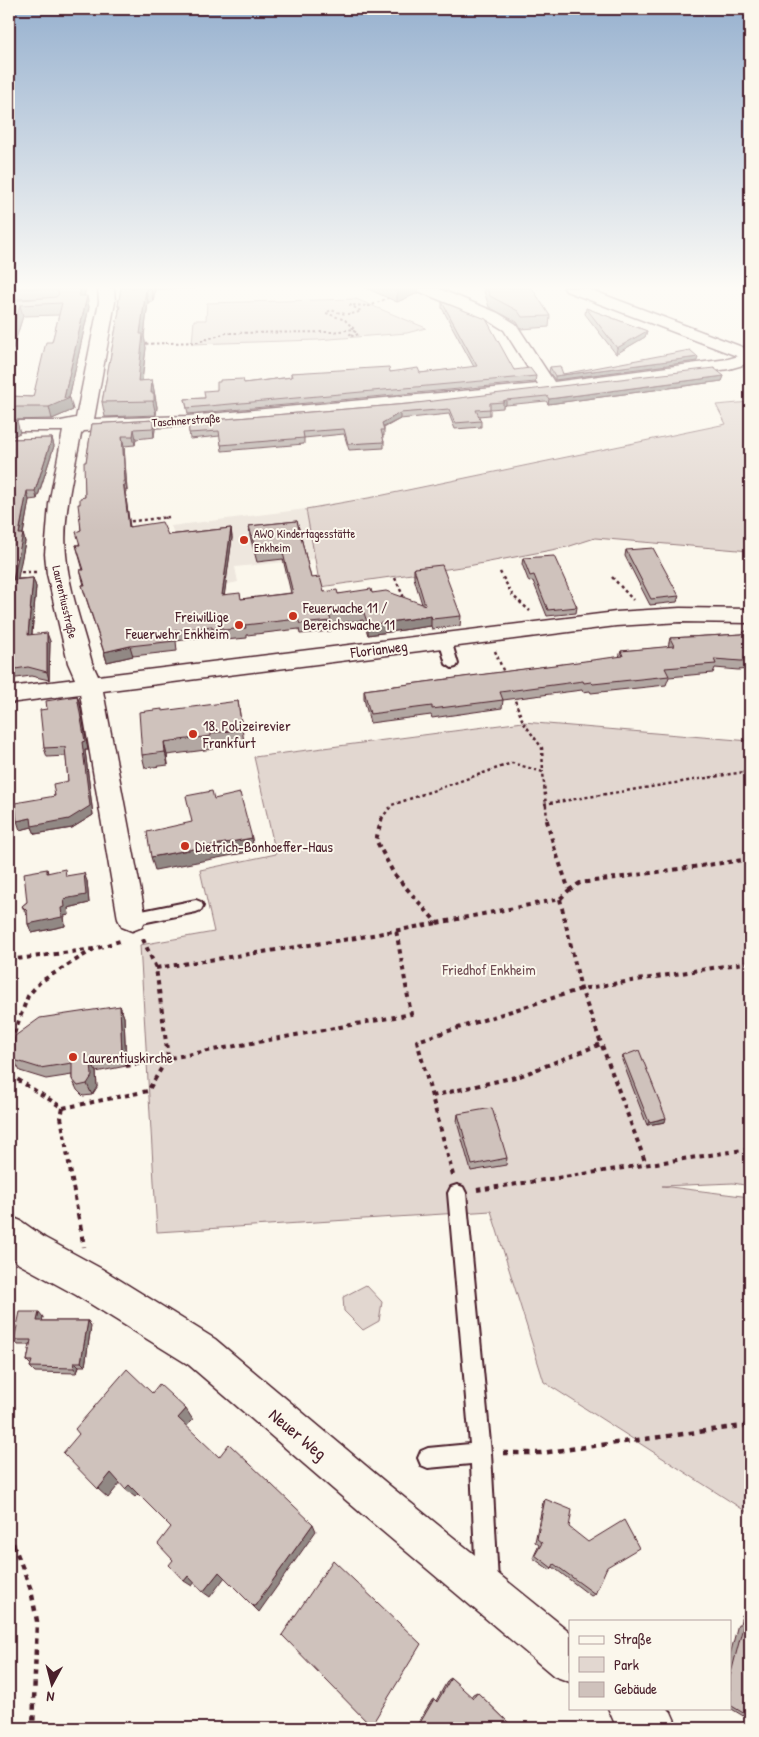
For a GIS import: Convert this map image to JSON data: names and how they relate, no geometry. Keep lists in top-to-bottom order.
{
  "streets": {
    "street": [
      "Taschnerstraße",
      "Laurentiusstraße",
      "Florianweg",
      "Neuer Weg"
    ]
  },
  "crossings": [
    ["Taschnerstraße", "Laurentiusstraße"],
    ["Laurentiusstraße", "Florianweg"]
  ],
  "parks": ["Friedhof Enkheim"],
  "places": [
    "AWO Kindertagesstätte Enkheim",
    "Feuerwache 11 / Bereichswache 11",
    "Freiwillige Feuerwehr Enkheim",
    "18. Polizeirevier Frankfurt",
    "Dietrich-Bonhoeffer-Haus",
    "Laurentiuskirche"
  ],
  "legend": ["Straße", "Park", "Gebäude"],
  "north": "bottom"
}
